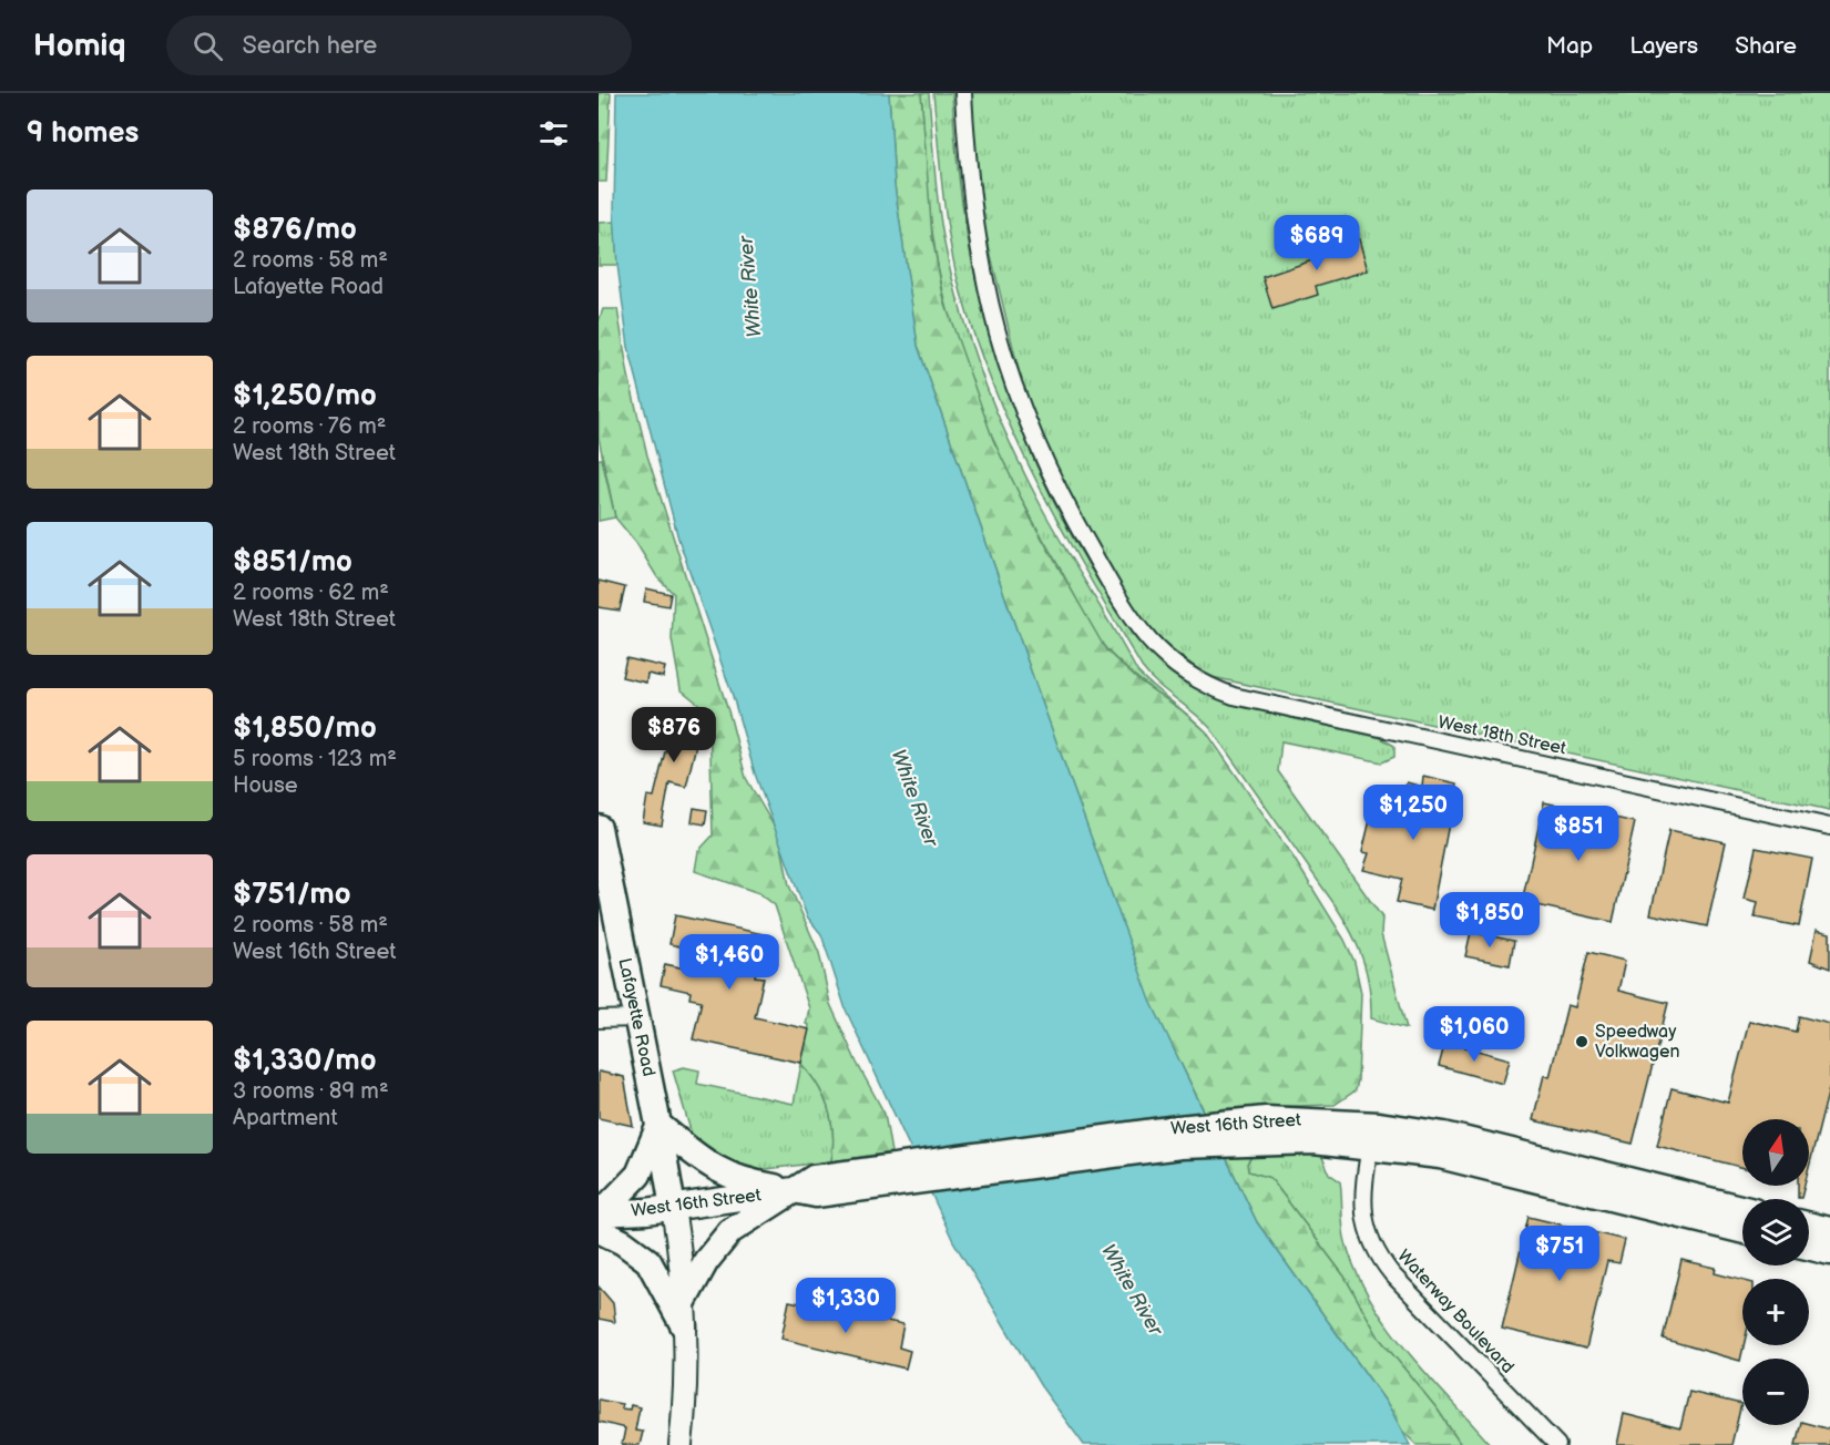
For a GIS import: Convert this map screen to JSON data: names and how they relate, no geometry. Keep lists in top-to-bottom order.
{
  "streets": {
    "main road": ["Lafayette Road", "West 16th Street"],
    "street": ["West 18th Street", "Waterway Boulevard"]
  },
  "crossings": [
    ["Lafayette Road", "West 16th Street"],
    ["West 16th Street", "Waterway Boulevard"]
  ],
  "water": ["White River"],
  "places": ["Speedway Volkwagen"],
  "north": "top",
  "page": {
    "header": "Homiq",
    "search": "Search here",
    "nav": ["Map", "Layers", "Share"],
    "heading": "9 homes",
    "list": [
      {
        "name": "$876/mo",
        "note": "2 rooms · 58 m² · Lafayette Road"
      },
      {
        "name": "$1,250/mo",
        "note": "2 rooms · 76 m² · West 18th Street"
      },
      {
        "name": "$851/mo",
        "note": "2 rooms · 62 m² · West 18th Street"
      },
      {
        "name": "$1,850/mo",
        "note": "5 rooms · 123 m² · House"
      },
      {
        "name": "$751/mo",
        "note": "2 rooms · 58 m² · West 16th Street"
      },
      {
        "name": "$1,330/mo",
        "note": "3 rooms · 89 m² · Apartment"
      }
    ],
    "price": [
      "$689",
      "$876",
      "$1,250",
      "$851",
      "$1,850",
      "$1,460",
      "$1,060",
      "$751",
      "$1,330"
    ],
    "map_buttons": ["+", "−"]
  }
}
